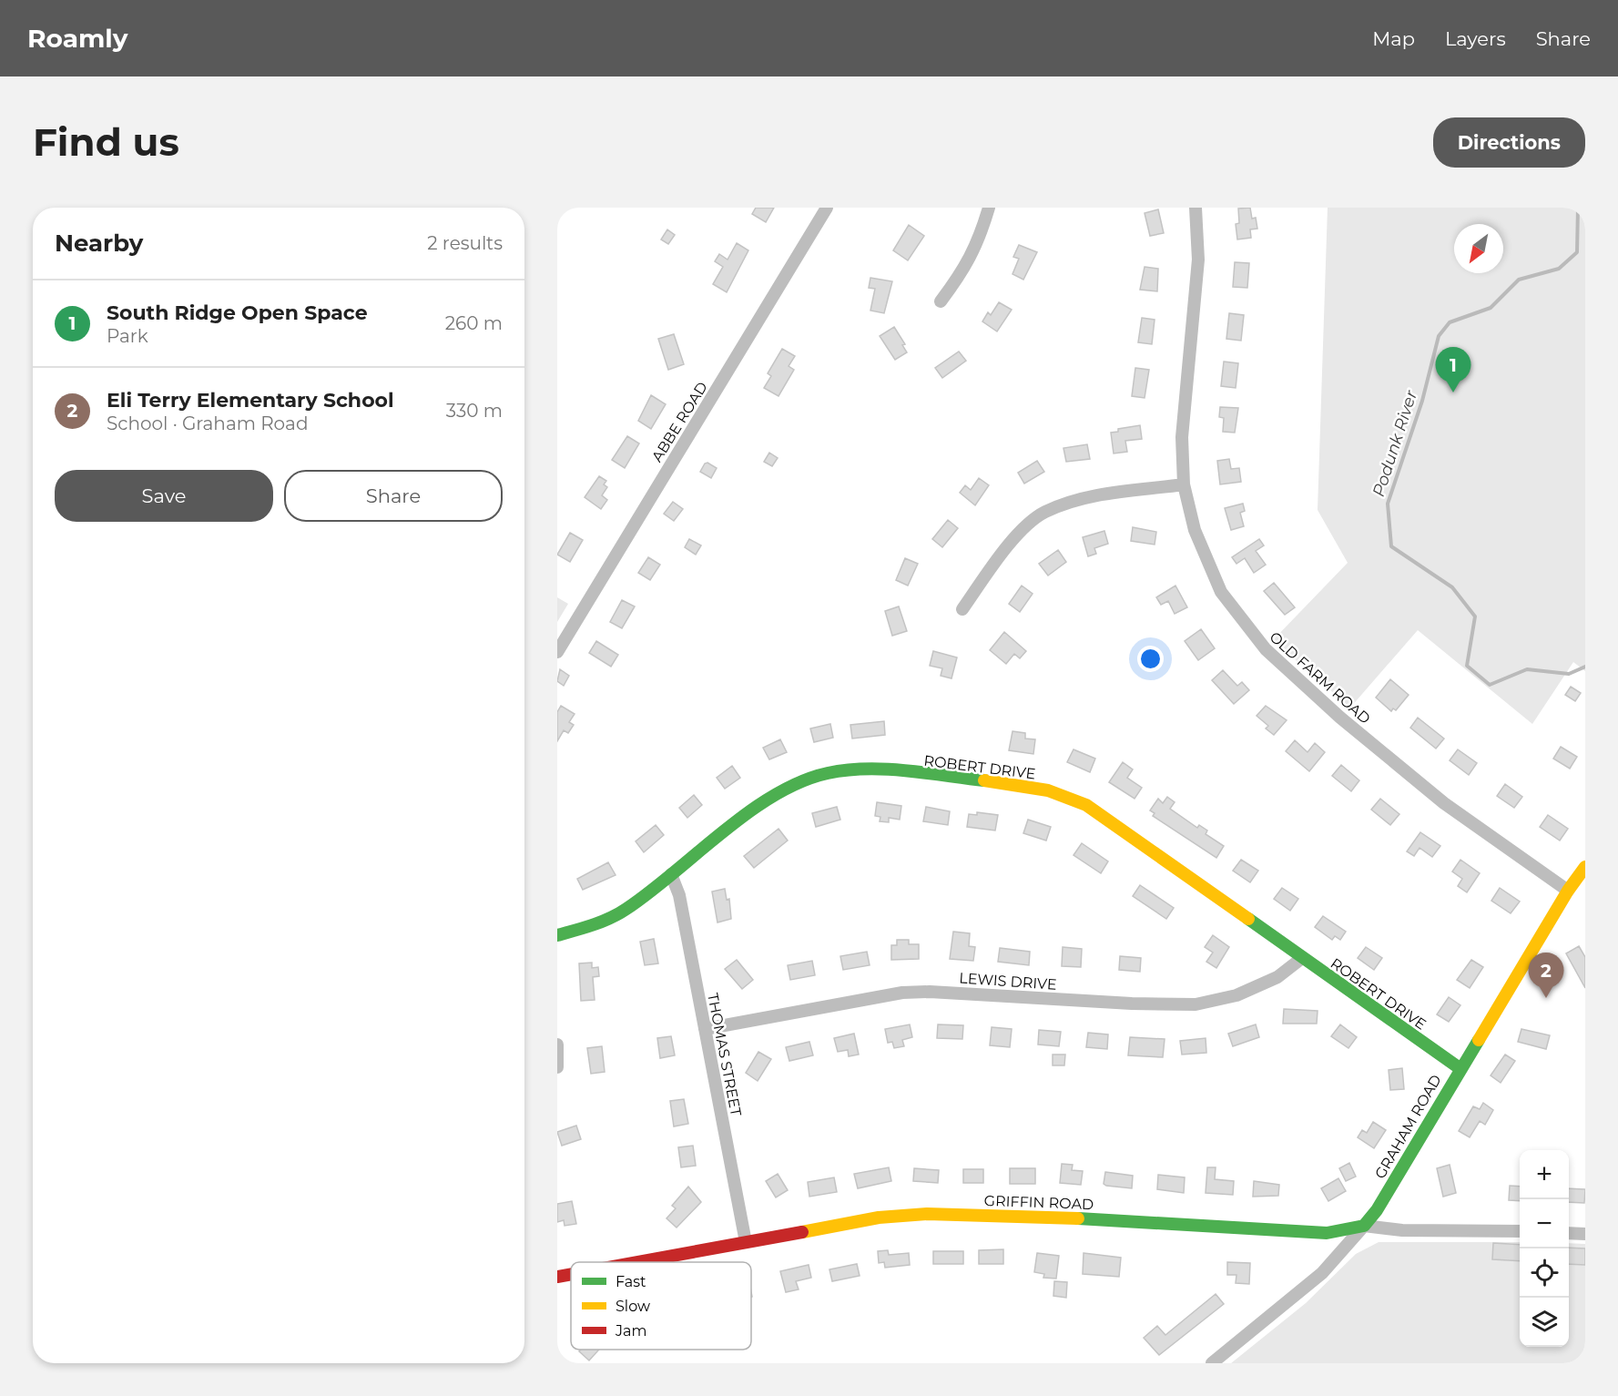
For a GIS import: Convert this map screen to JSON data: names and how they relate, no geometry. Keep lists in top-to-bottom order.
{
  "streets": {
    "street": [
      "ABBE ROAD",
      "OLD FARM ROAD",
      "ROBERT DRIVE",
      "LEWIS DRIVE",
      "THOMAS STREET",
      "GRAHAM ROAD",
      "GRIFFIN ROAD"
    ]
  },
  "crossings": [
    ["OLD FARM ROAD", "GRAHAM ROAD"],
    ["ROBERT DRIVE", "LEWIS DRIVE"],
    ["ROBERT DRIVE", "THOMAS STREET"],
    ["ROBERT DRIVE", "GRAHAM ROAD"],
    ["LEWIS DRIVE", "THOMAS STREET"],
    ["THOMAS STREET", "GRIFFIN ROAD"],
    ["GRAHAM ROAD", "GRIFFIN ROAD"]
  ],
  "water": ["Podunk River"],
  "legend": ["Fast", "Slow", "Jam"],
  "north": "bottom left",
  "page": {
    "header": "Roamly",
    "nav": ["Map", "Layers", "Share"],
    "buttons": [
      "Directions",
      ["Save", "Share"]
    ],
    "title": "Find us",
    "heading": ["Nearby", "2 results"],
    "list": [
      {
        "mark": "1",
        "name": "South Ridge Open Space",
        "note": "Park",
        "value": "260 m"
      },
      {
        "mark": "2",
        "name": "Eli Terry Elementary School",
        "note": "School · Graham Road",
        "value": "330 m"
      }
    ],
    "pins": ["1", "2"],
    "map_buttons": ["+", "−"]
  }
}
